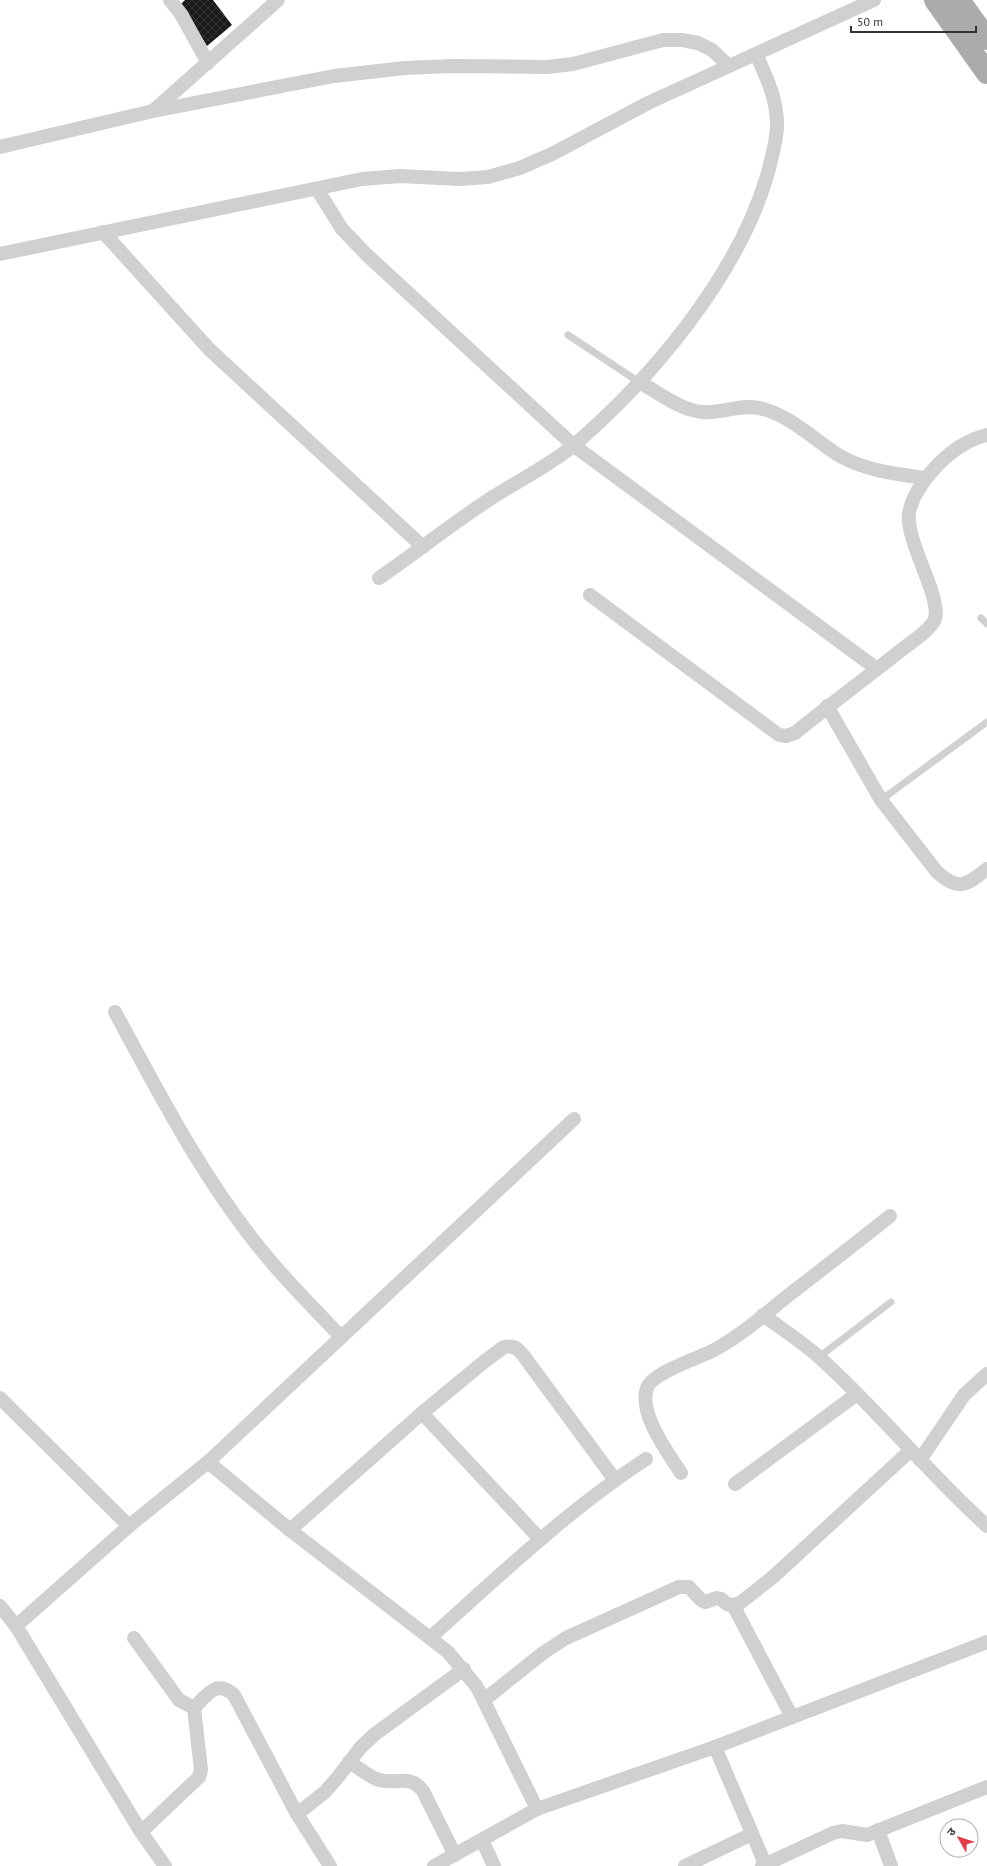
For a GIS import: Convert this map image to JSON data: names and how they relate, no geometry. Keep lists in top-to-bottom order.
{
  "scale_bar": "50 m",
  "north": "top left"
}
